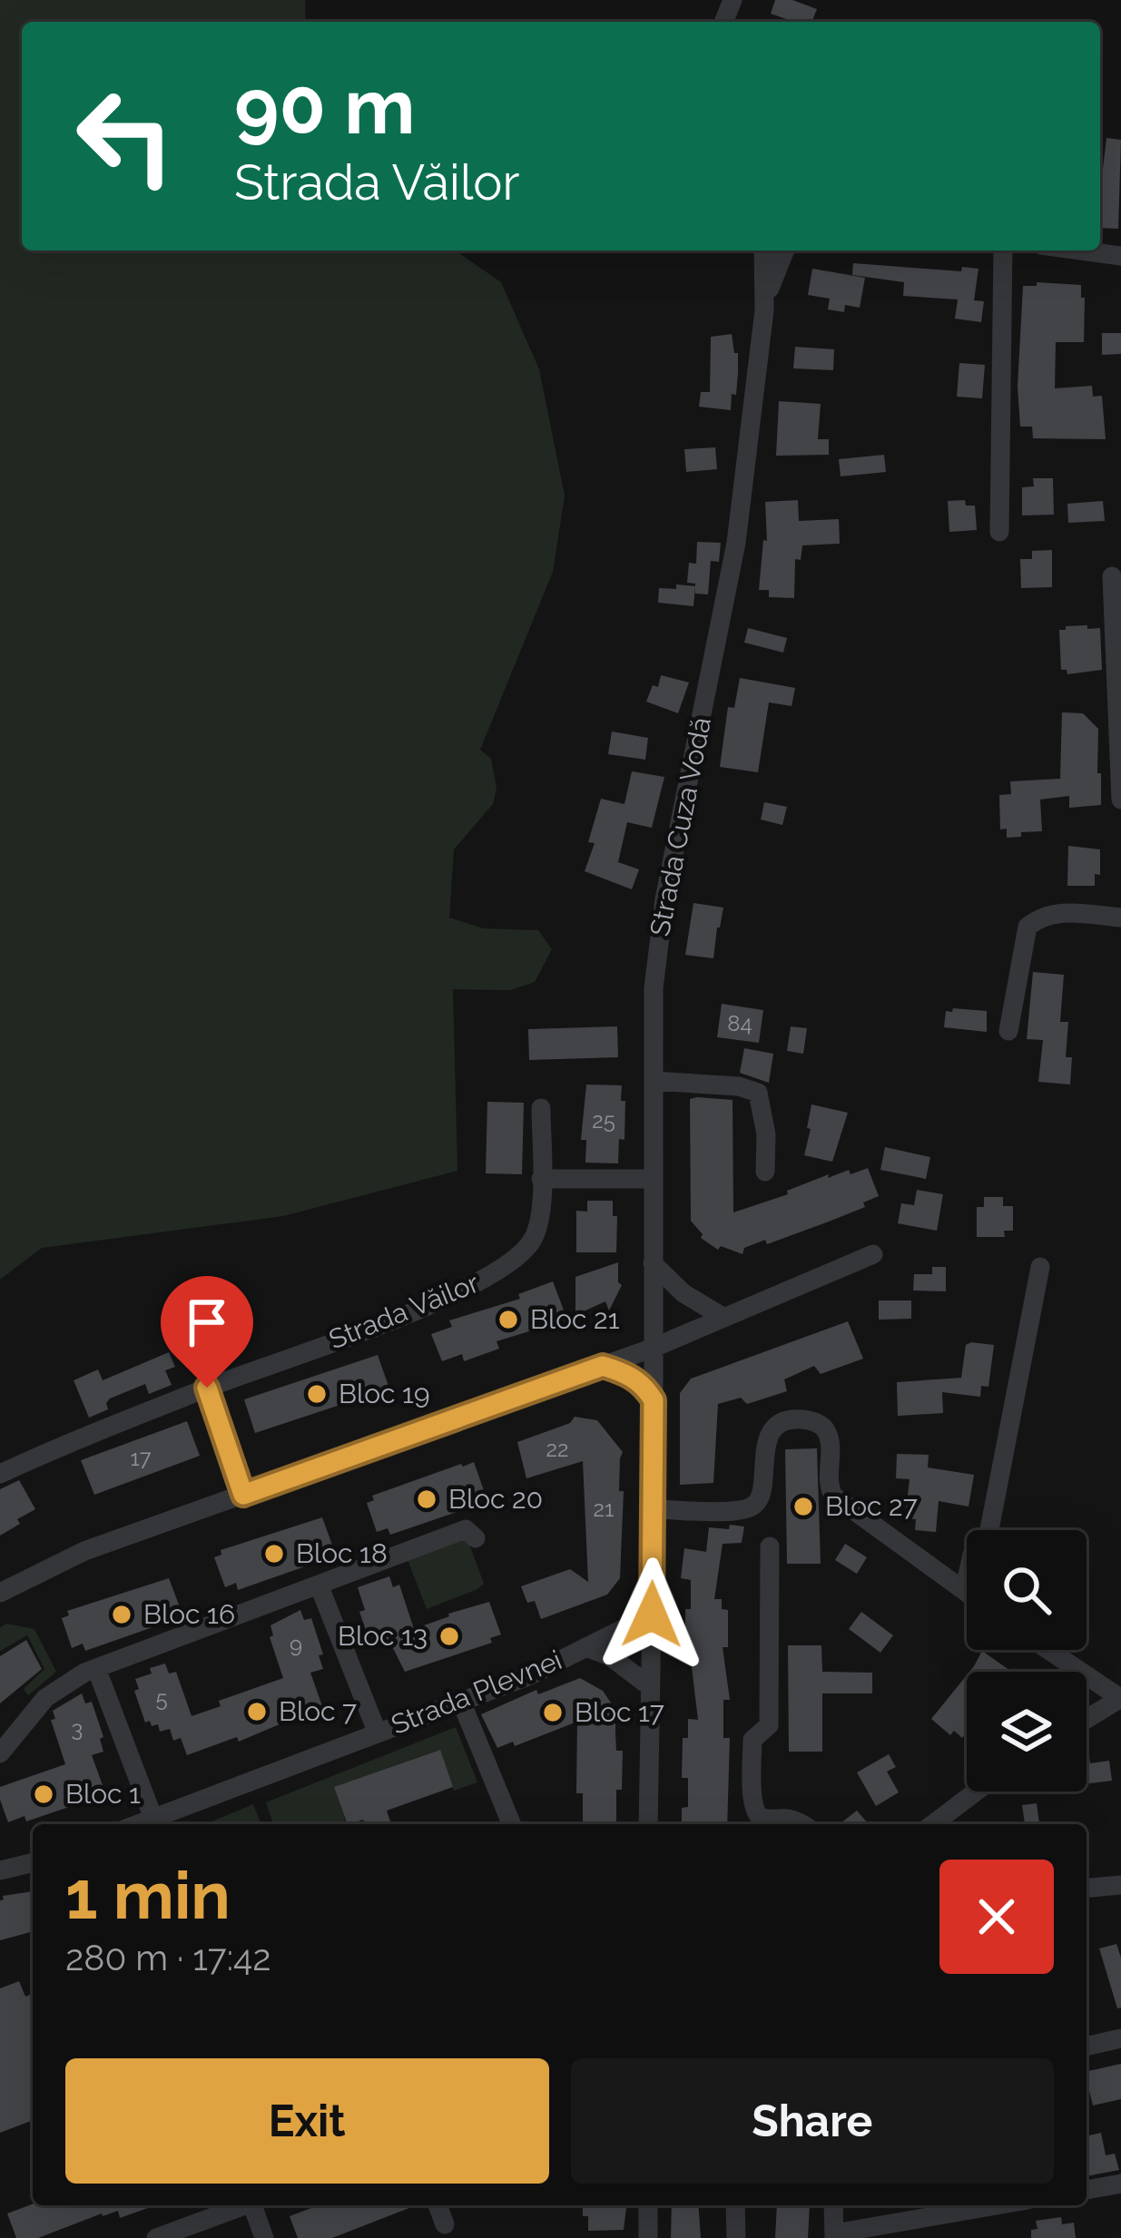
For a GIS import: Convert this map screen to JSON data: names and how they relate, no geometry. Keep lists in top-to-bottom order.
{
  "streets": {
    "street": ["Strada Cuza Vodă", "Strada Văilor", "Strada Plevnei"]
  },
  "crossings": [
    ["Strada Cuza Vodă", "Strada Plevnei"]
  ],
  "places": [
    "Bloc 21",
    "Bloc 19",
    "Bloc 20",
    "Bloc 27",
    "Bloc 18",
    "Bloc 16",
    "Bloc 13",
    "Bloc 7",
    "Bloc 17",
    "Bloc 1"
  ],
  "house_numbers": [
    "84",
    "25",
    "22",
    "17",
    "21",
    "9",
    "5",
    "3"
  ],
  "page": {
    "turn": ["90 m", "Strada Văilor"],
    "heading": ["1 min", "280 m · 17:42"],
    "buttons": ["Exit", "Share"]
  }
}
